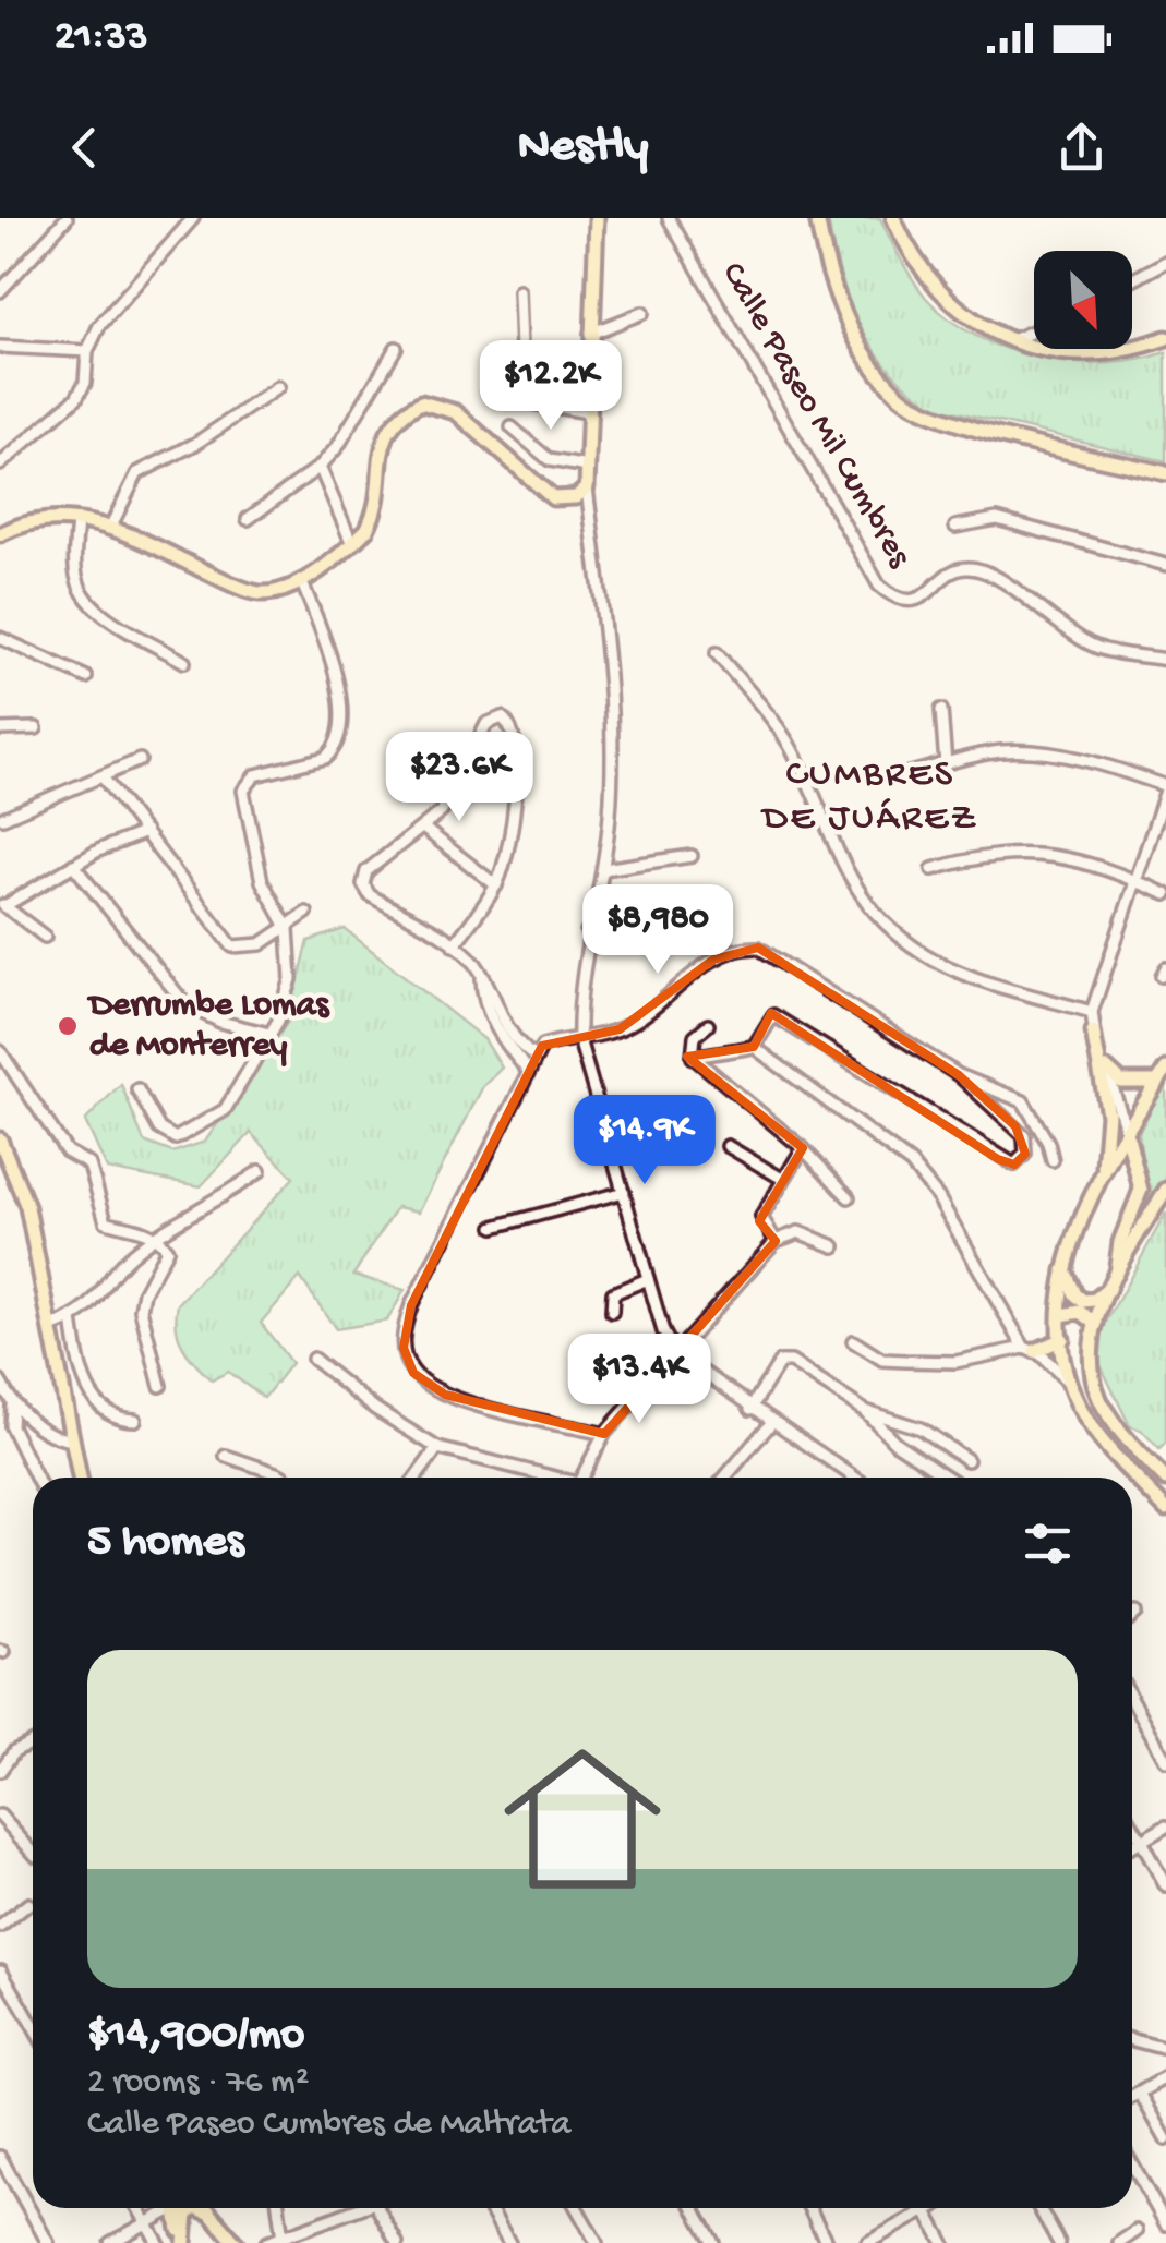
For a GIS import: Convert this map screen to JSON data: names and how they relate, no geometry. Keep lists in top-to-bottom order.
{
  "streets": {
    "street": ["Calle Paseo Mil Cumbres"]
  },
  "districts": ["CUMBRES DE JUÁREZ"],
  "places": ["Derrumbe Lomas de Monterrey"],
  "north": "bottom right",
  "page": {
    "status": "21:33",
    "header": "Nestly",
    "price": [
      "$12.2K",
      "$23.6K",
      "$8,980",
      "$14.9K",
      "$13.4K"
    ],
    "heading": "5 homes",
    "list": [
      {
        "name": "$14,900/mo",
        "note": "2 rooms · 76 m² · Calle Paseo Cumbres de Maltrata"
      }
    ]
  }
}
